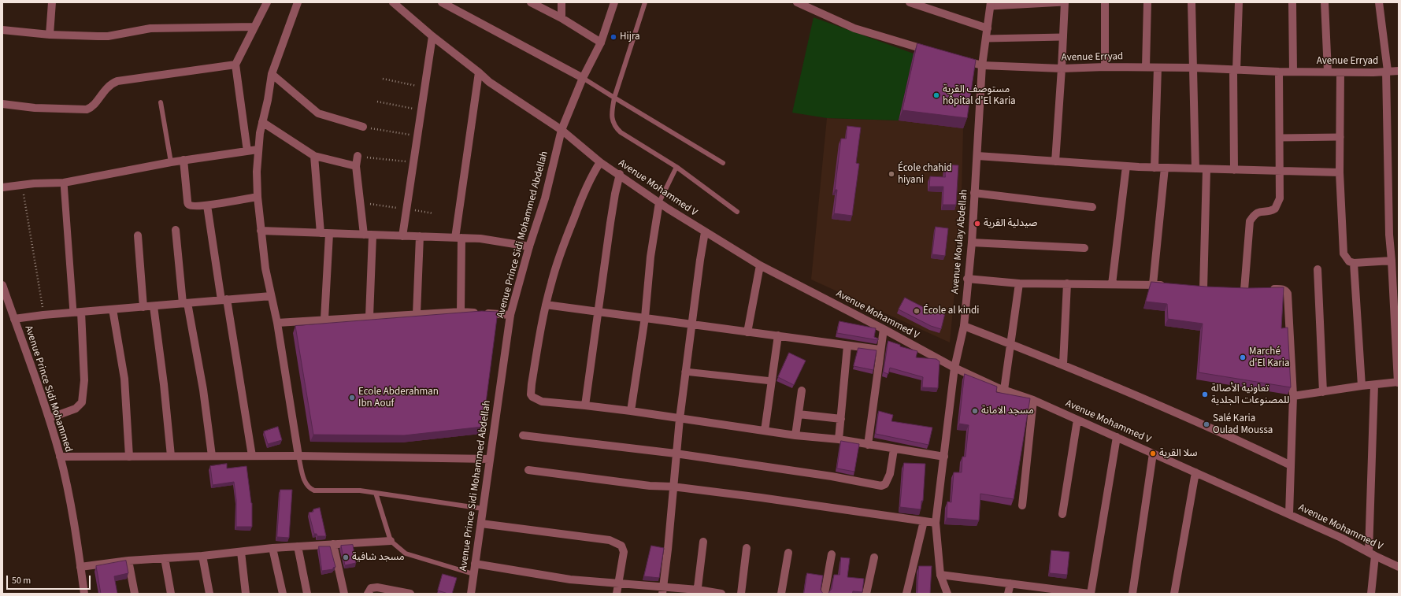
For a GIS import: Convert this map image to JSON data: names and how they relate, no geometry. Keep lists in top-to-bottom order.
{
  "streets": {
    "street": [
      "Avenue Erryad",
      "Avenue Mohammed V",
      "Avenue Prince Sidi Mohammed Abdellah",
      "Avenue Moulay Abdellah",
      "Avenue Prince Sidi Mohammed"
    ]
  },
  "crossings": [
    ["Avenue Erryad", "Avenue Moulay Abdellah"],
    ["Avenue Mohammed V", "Avenue Prince Sidi Mohammed Abdellah"],
    ["Avenue Mohammed V", "Avenue Moulay Abdellah"]
  ],
  "places": [
    "Hijra",
    "مستوصف القرية hôpital d'El Karia",
    "École chahid hiyani",
    "صيدلية القرية",
    "École al kindi",
    "Marché d'El Karia",
    "تعاونية الأصالة للمصنوعات الجلدية",
    "Ecole Abderahman Ibn Aouf",
    "مسجد الامانة",
    "Salé Karia Oulad Moussa",
    "سلا القرية",
    "مسجد شافية"
  ],
  "scale_bar": "50 m"
}
